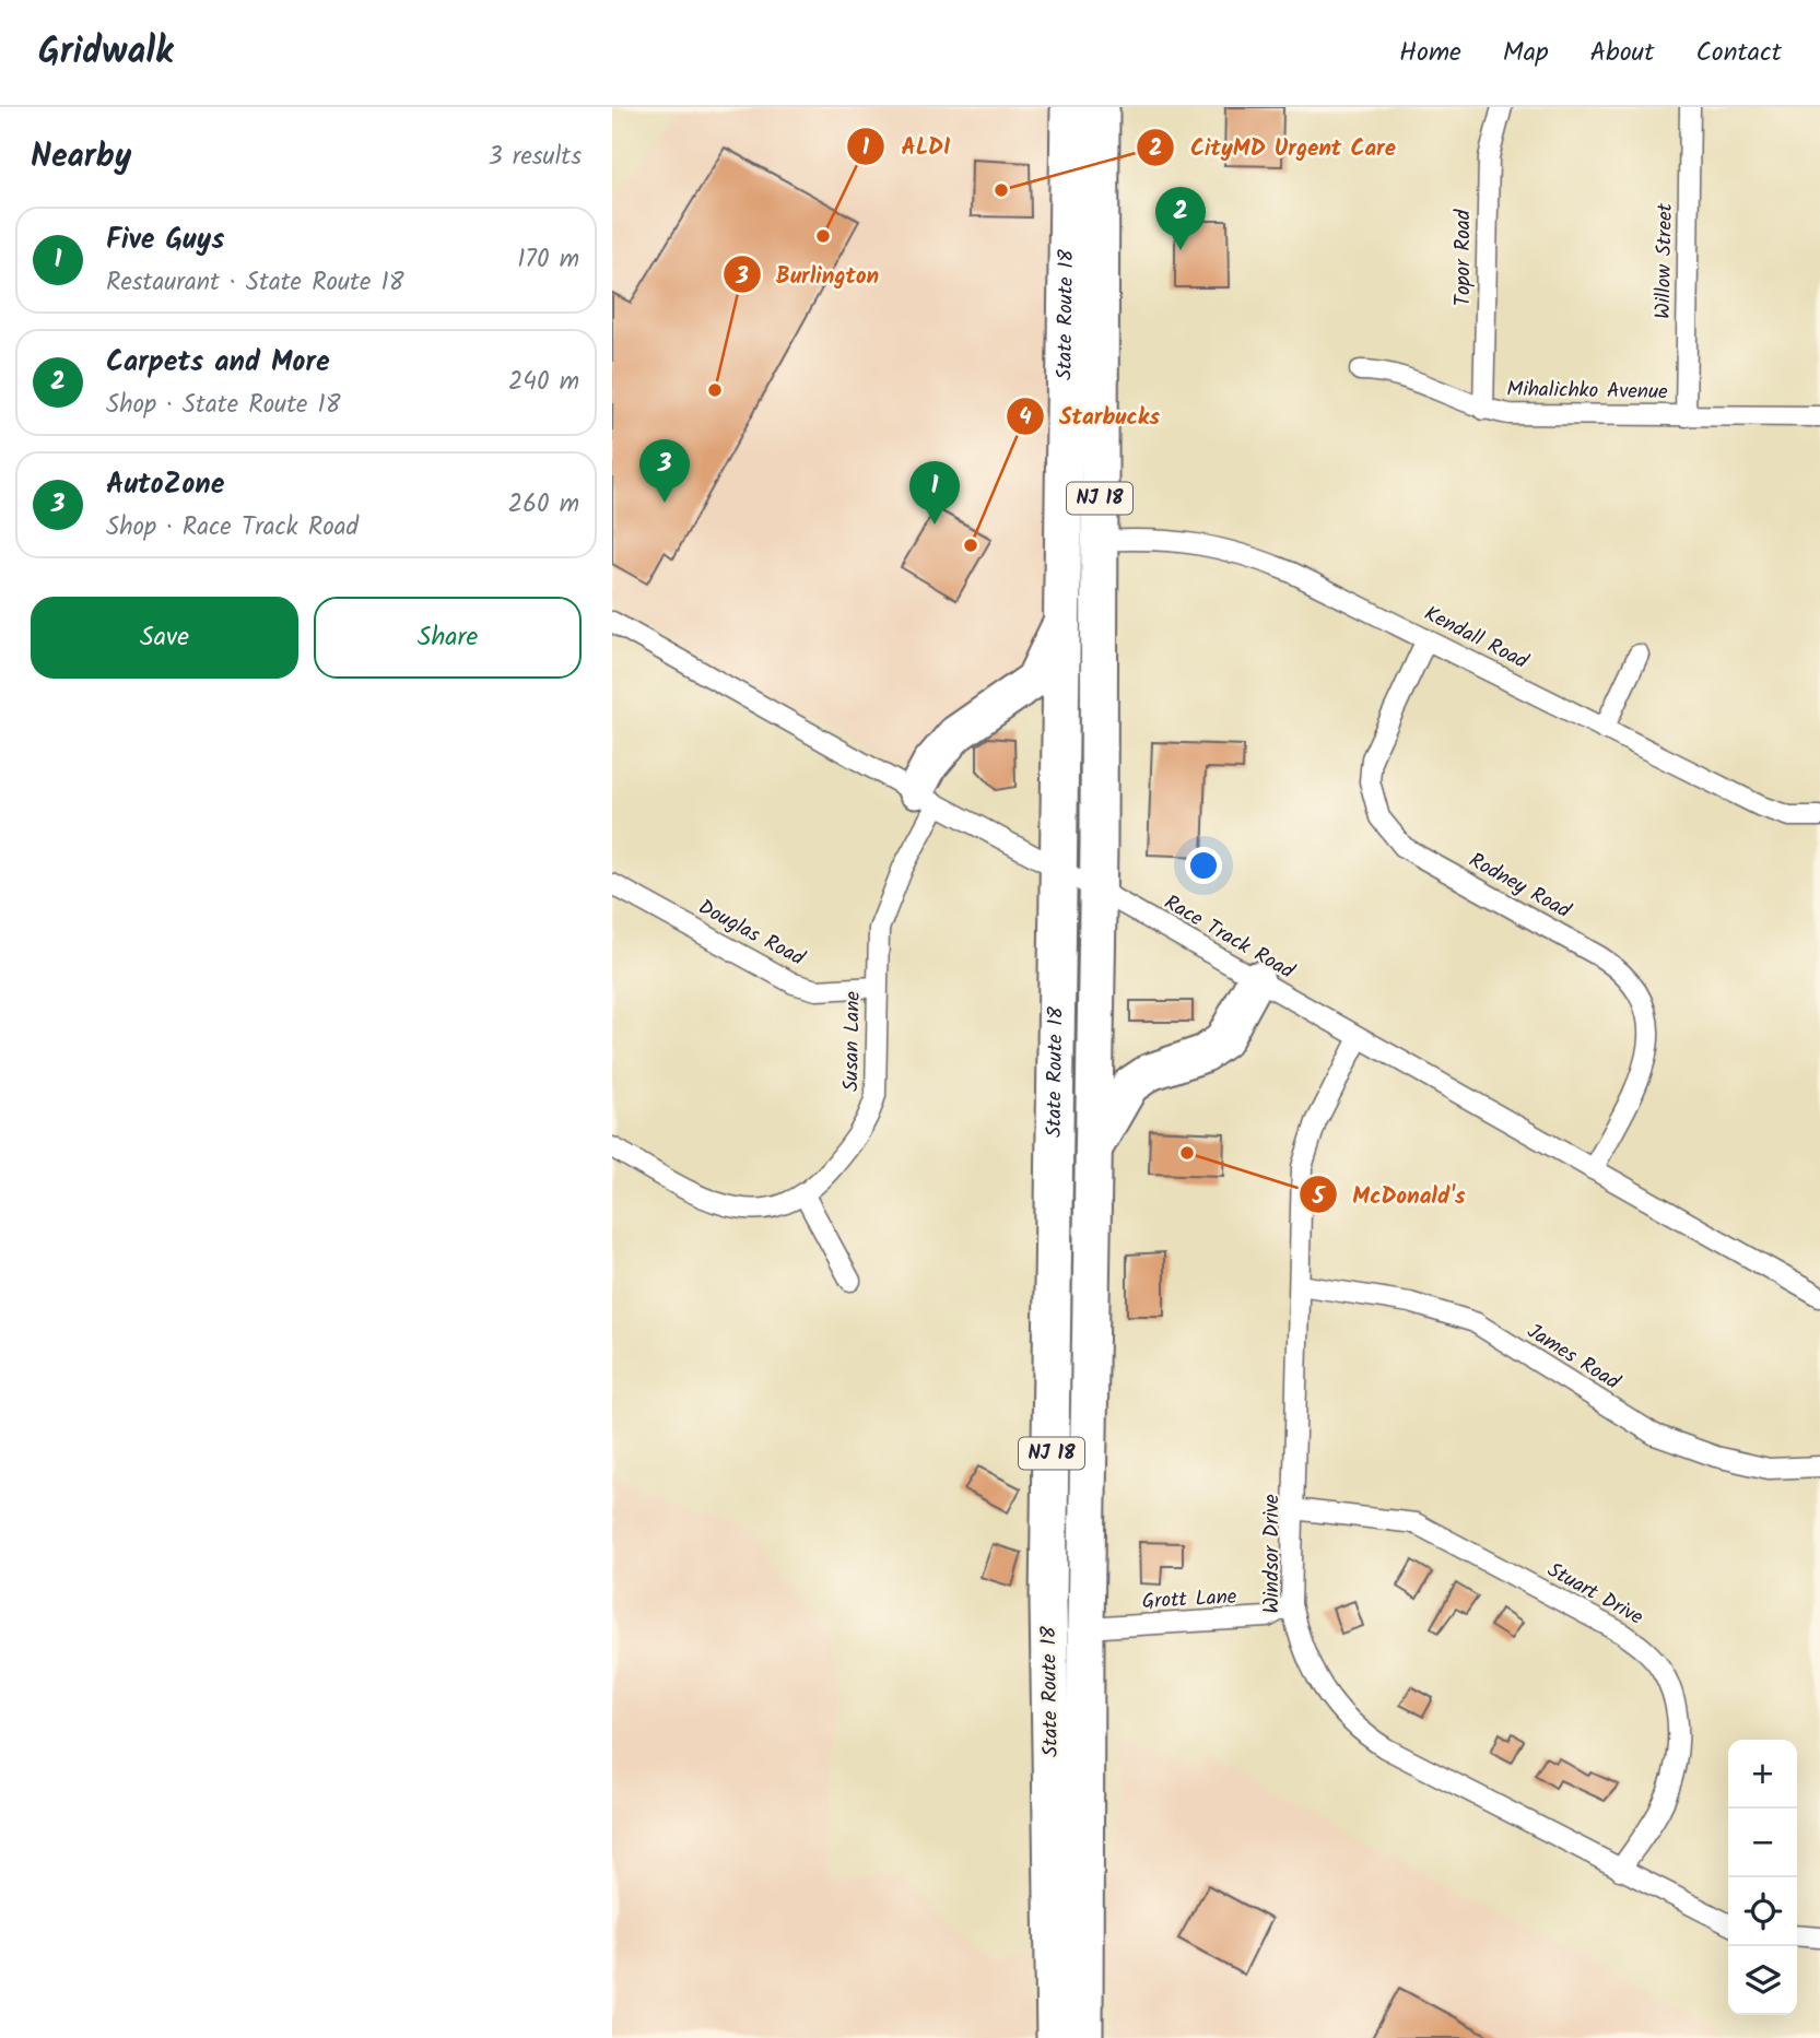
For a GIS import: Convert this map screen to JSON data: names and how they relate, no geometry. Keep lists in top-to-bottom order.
{
  "streets": {
    "highway": ["State Route 18", "NJ 18"],
    "street": [
      "Topor Road",
      "Willow Street",
      "Mihalichko Avenue",
      "Kendall Road",
      "Rodney Road",
      "Douglas Road",
      "Race Track Road",
      "Susan Lane",
      "James Road",
      "Windsor Drive",
      "Stuart Drive",
      "Grott Lane"
    ]
  },
  "crossings": [
    ["Topor Road", "Mihalichko Avenue"],
    ["Willow Street", "Mihalichko Avenue"],
    ["State Route 18", "Kendall Road"],
    ["State Route 18", "Race Track Road"],
    ["State Route 18", "Grott Lane"],
    ["Kendall Road", "Rodney Road"],
    ["Rodney Road", "Race Track Road"],
    ["Douglas Road", "Susan Lane"],
    ["Race Track Road", "Susan Lane"],
    ["Race Track Road", "Windsor Drive"],
    ["James Road", "Windsor Drive"],
    ["Windsor Drive", "Stuart Drive"],
    ["Windsor Drive", "Grott Lane"]
  ],
  "places": [
    "CityMD Urgent Care",
    "ALDI",
    "Burlington",
    "Starbucks",
    "McDonald's"
  ],
  "page": {
    "header": "Gridwalk",
    "nav": [
      "Home",
      "Map",
      "About",
      "Contact"
    ],
    "heading": ["Nearby", "3 results"],
    "pins": ["2", "3", "1"],
    "list": [
      {
        "mark": "1",
        "name": "Five Guys",
        "note": "Restaurant · State Route 18",
        "value": "170 m"
      },
      {
        "mark": "2",
        "name": "Carpets and More",
        "note": "Shop · State Route 18",
        "value": "240 m"
      },
      {
        "mark": "3",
        "name": "AutoZone",
        "note": "Shop · Race Track Road",
        "value": "260 m"
      }
    ],
    "buttons": ["Save", "Share"],
    "map_buttons": ["+", "−"]
  }
}
